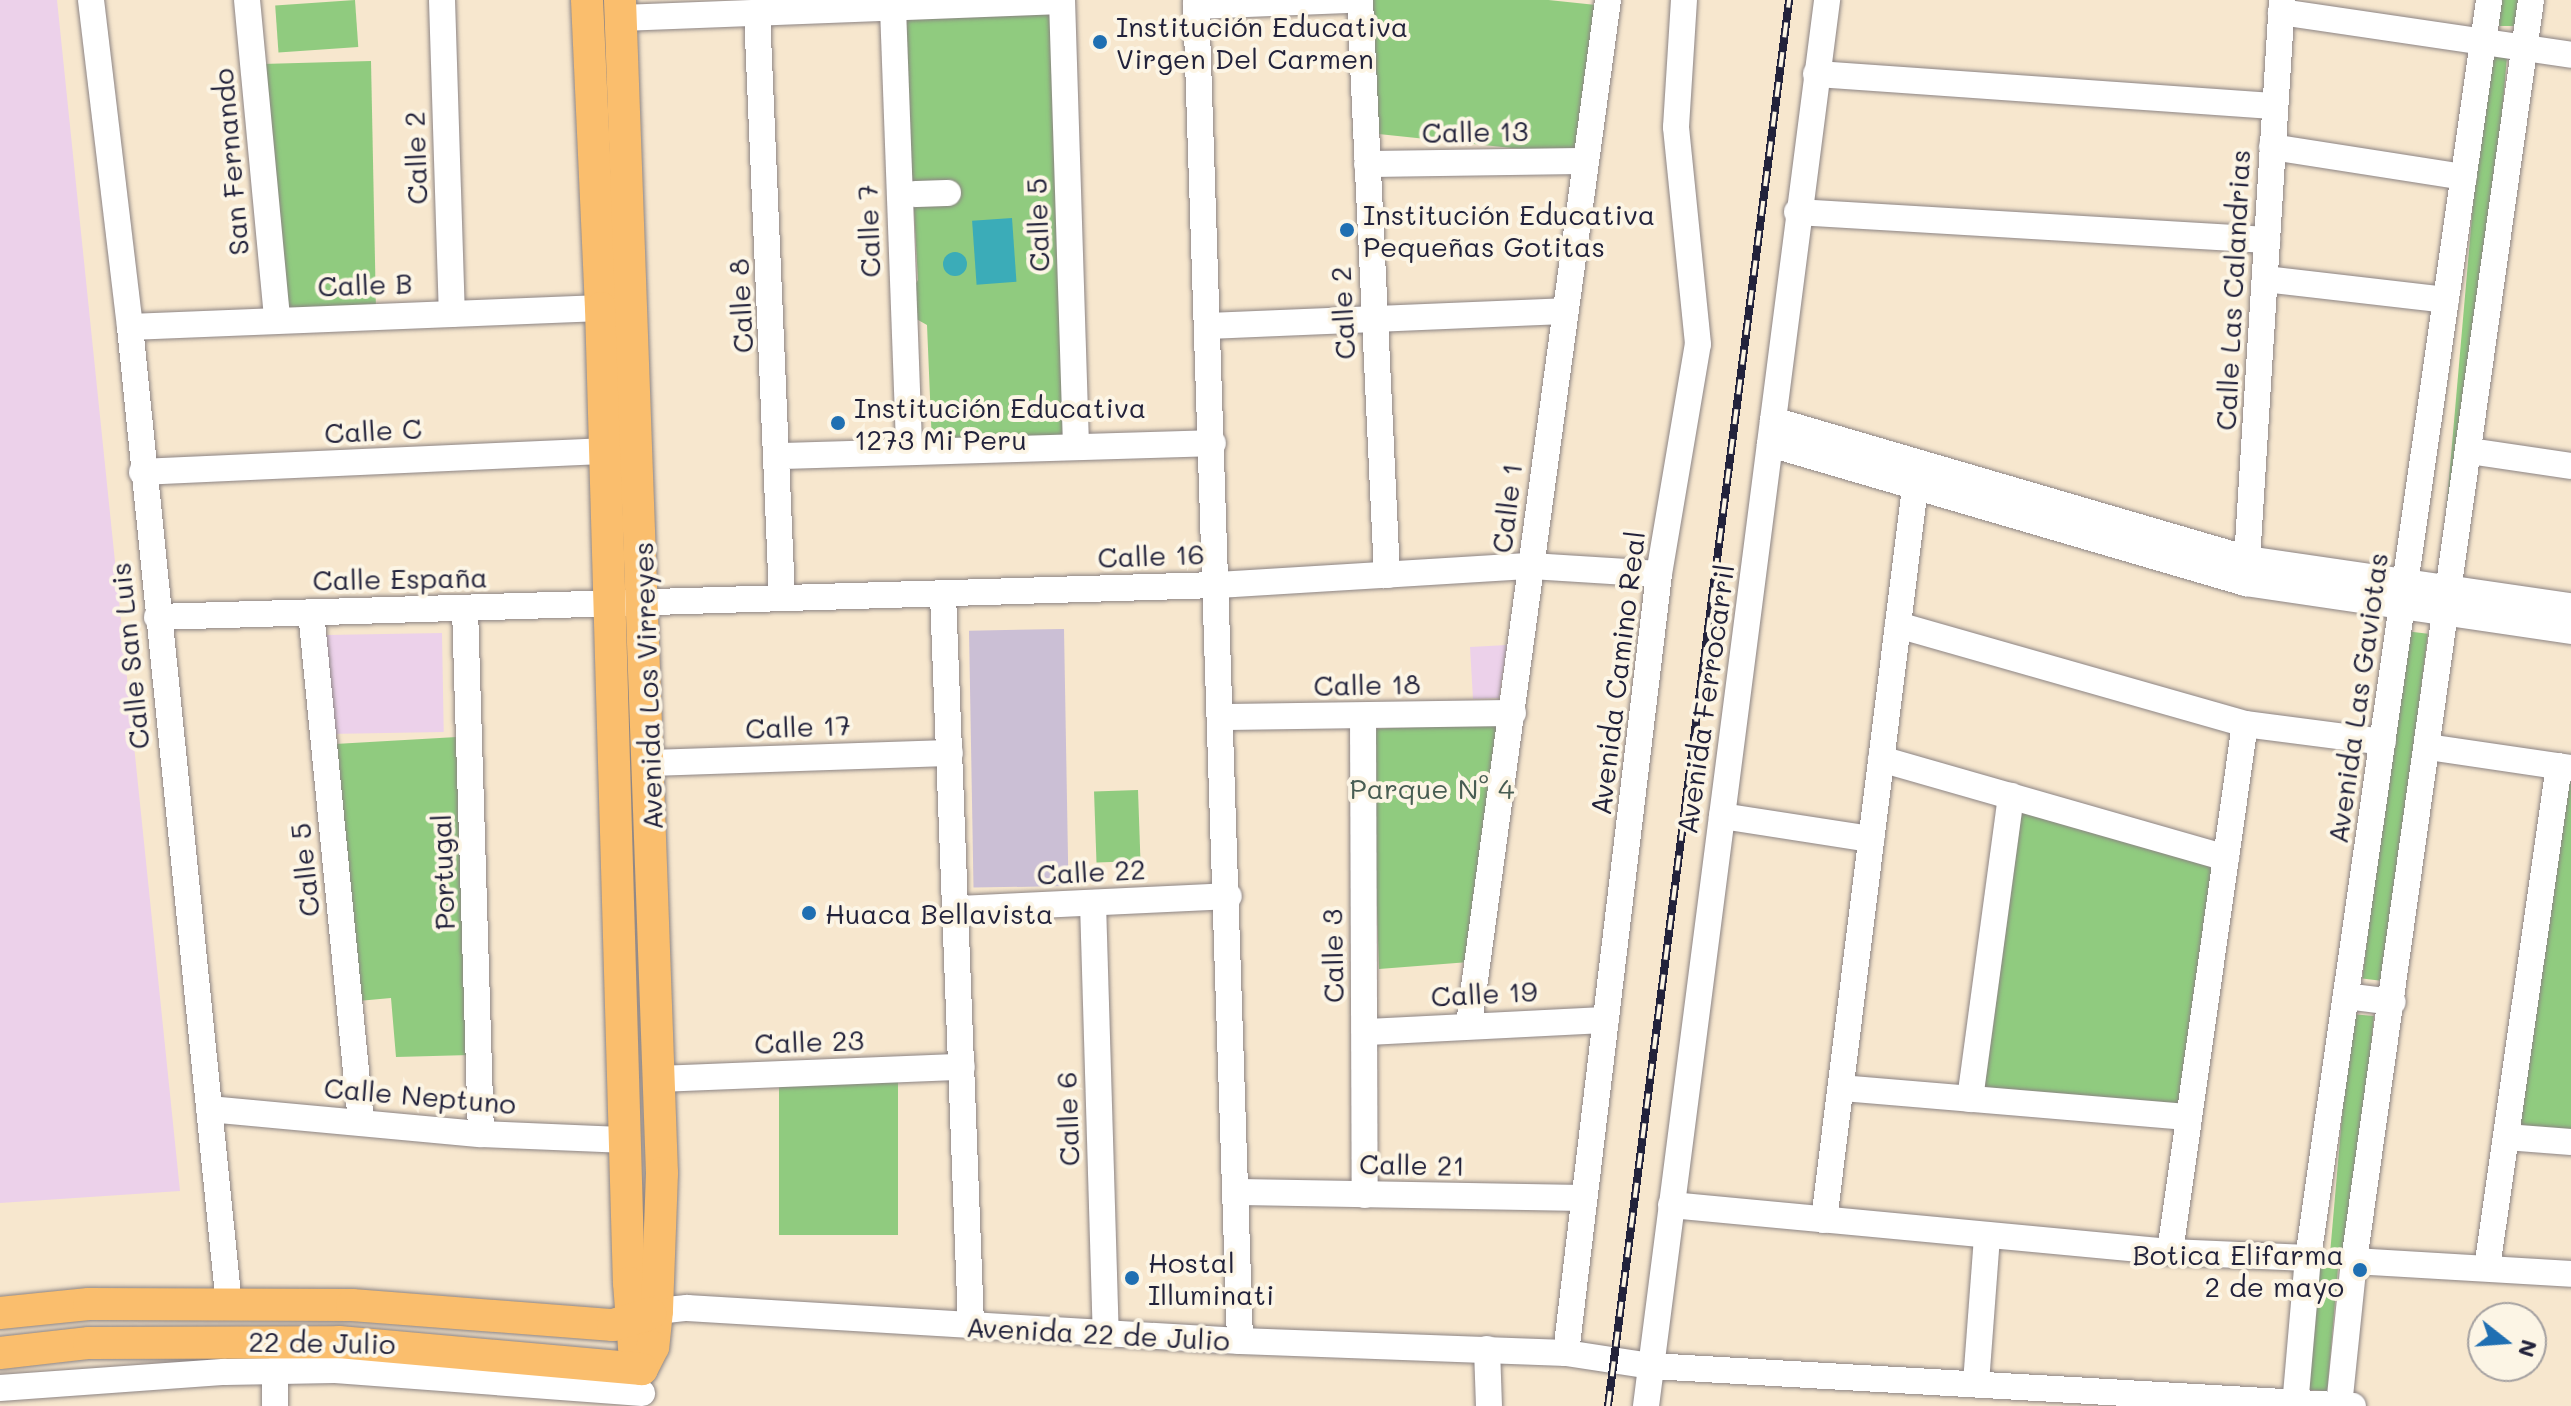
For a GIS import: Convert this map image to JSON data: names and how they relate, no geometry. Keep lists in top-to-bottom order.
{
  "streets": {
    "main road": ["Avenida Los Virreyes"],
    "street": [
      "Calle 13",
      "Calle 2",
      "San Fernando",
      "Calle 5",
      "Calle 7",
      "Calle B",
      "Calle Las Calandrias",
      "Calle 8",
      "Calle C",
      "Calle 1",
      "Calle 16",
      "Calle España",
      "Calle San Luis",
      "Avenida Camino Real",
      "Calle 18",
      "Avenida Las Gaviotas",
      "Avenida Ferrocarril",
      "Calle 17",
      "Calle 22",
      "Portugal",
      "Calle 3",
      "Calle 19",
      "Calle 23",
      "Calle Neptuno",
      "Calle 6",
      "Calle 21",
      "Avenida 22 de Julio",
      "22 de Julio"
    ]
  },
  "crossings": [
    ["Calle 13", "Calle 2"],
    ["Calle 13", "Calle 1"],
    ["Calle 2", "Calle B"],
    ["Calle 2", "Calle 16"],
    ["San Fernando", "Calle B"],
    ["Calle 5", "Calle España"],
    ["Calle 5", "Calle Neptuno"],
    ["Calle B", "Calle San Luis"],
    ["Calle B", "Avenida Los Virreyes"],
    ["Calle 8", "Calle 16"],
    ["Calle C", "Calle San Luis"],
    ["Calle C", "Avenida Los Virreyes"],
    ["Calle 1", "Calle 16"],
    ["Calle 1", "Calle 18"],
    ["Calle 1", "Calle 19"],
    ["Calle 16", "Calle España"],
    ["Calle 16", "Avenida Camino Real"],
    ["Calle 16", "Avenida Los Virreyes"],
    ["Calle España", "Calle San Luis"],
    ["Calle España", "Avenida Los Virreyes"],
    ["Calle España", "Portugal"],
    ["Calle San Luis", "Calle Neptuno"],
    ["Avenida Camino Real", "Calle 19"],
    ["Avenida Camino Real", "Calle 21"],
    ["Avenida Camino Real", "Avenida 22 de Julio"],
    ["Calle 18", "Calle 3"],
    ["Avenida Los Virreyes", "Calle 17"],
    ["Avenida Los Virreyes", "Calle 23"],
    ["Avenida Los Virreyes", "Calle Neptuno"],
    ["Avenida Los Virreyes", "Avenida 22 de Julio"],
    ["Avenida Los Virreyes", "22 de Julio"],
    ["Avenida Las Gaviotas", "Avenida 22 de Julio"],
    ["Avenida Ferrocarril", "Avenida 22 de Julio"],
    ["Calle 22", "Calle 6"],
    ["Portugal", "Calle Neptuno"],
    ["Calle 3", "Calle 19"],
    ["Calle 3", "Calle 21"],
    ["Calle 6", "Avenida 22 de Julio"]
  ],
  "parks": ["Parque N° 4"],
  "places": [
    "Institución Educativa Virgen Del Carmen",
    "Institución Educativa Pequeñas Gotitas",
    "Institución Educativa 1273 Mi Peru",
    "Huaca Bellavista",
    "Botica Elifarma 2 de mayo",
    "Hostal Illuminati"
  ],
  "north": "right"
}
